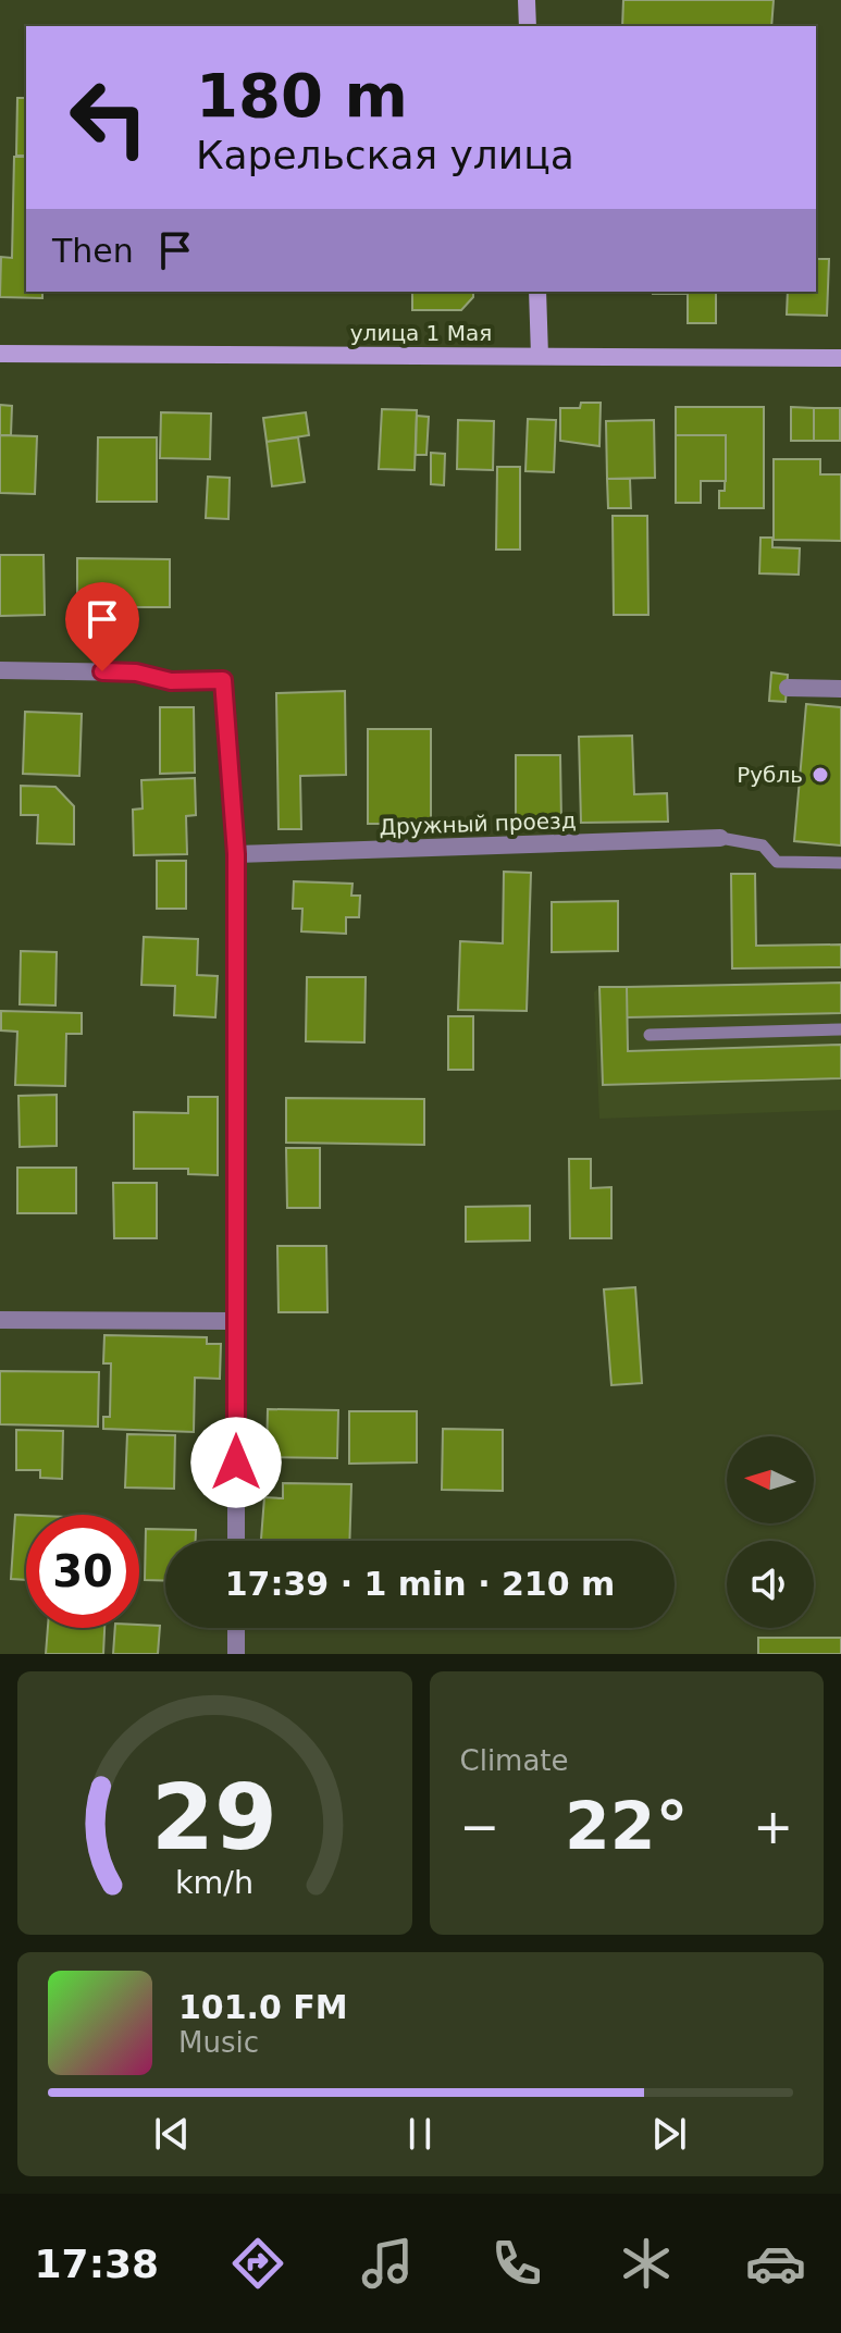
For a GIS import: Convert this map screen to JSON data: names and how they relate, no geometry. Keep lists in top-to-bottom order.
{
  "streets": {
    "main road": ["улица 1 Мая"],
    "street": ["Дружный проезд"]
  },
  "places": ["Рубль"],
  "north": "left",
  "page": {
    "turn": ["180 m", "Карельская улица"],
    "then": "Then",
    "limit": "30",
    "trip": "17:39 · 1 min · 210 m",
    "tile": "Climate",
    "heat": ["−", "22°", "+"],
    "song": ["101.0 FM", "Music"],
    "tabs": "17:38",
    "gauge": ["29", "km/h"]
  }
}
